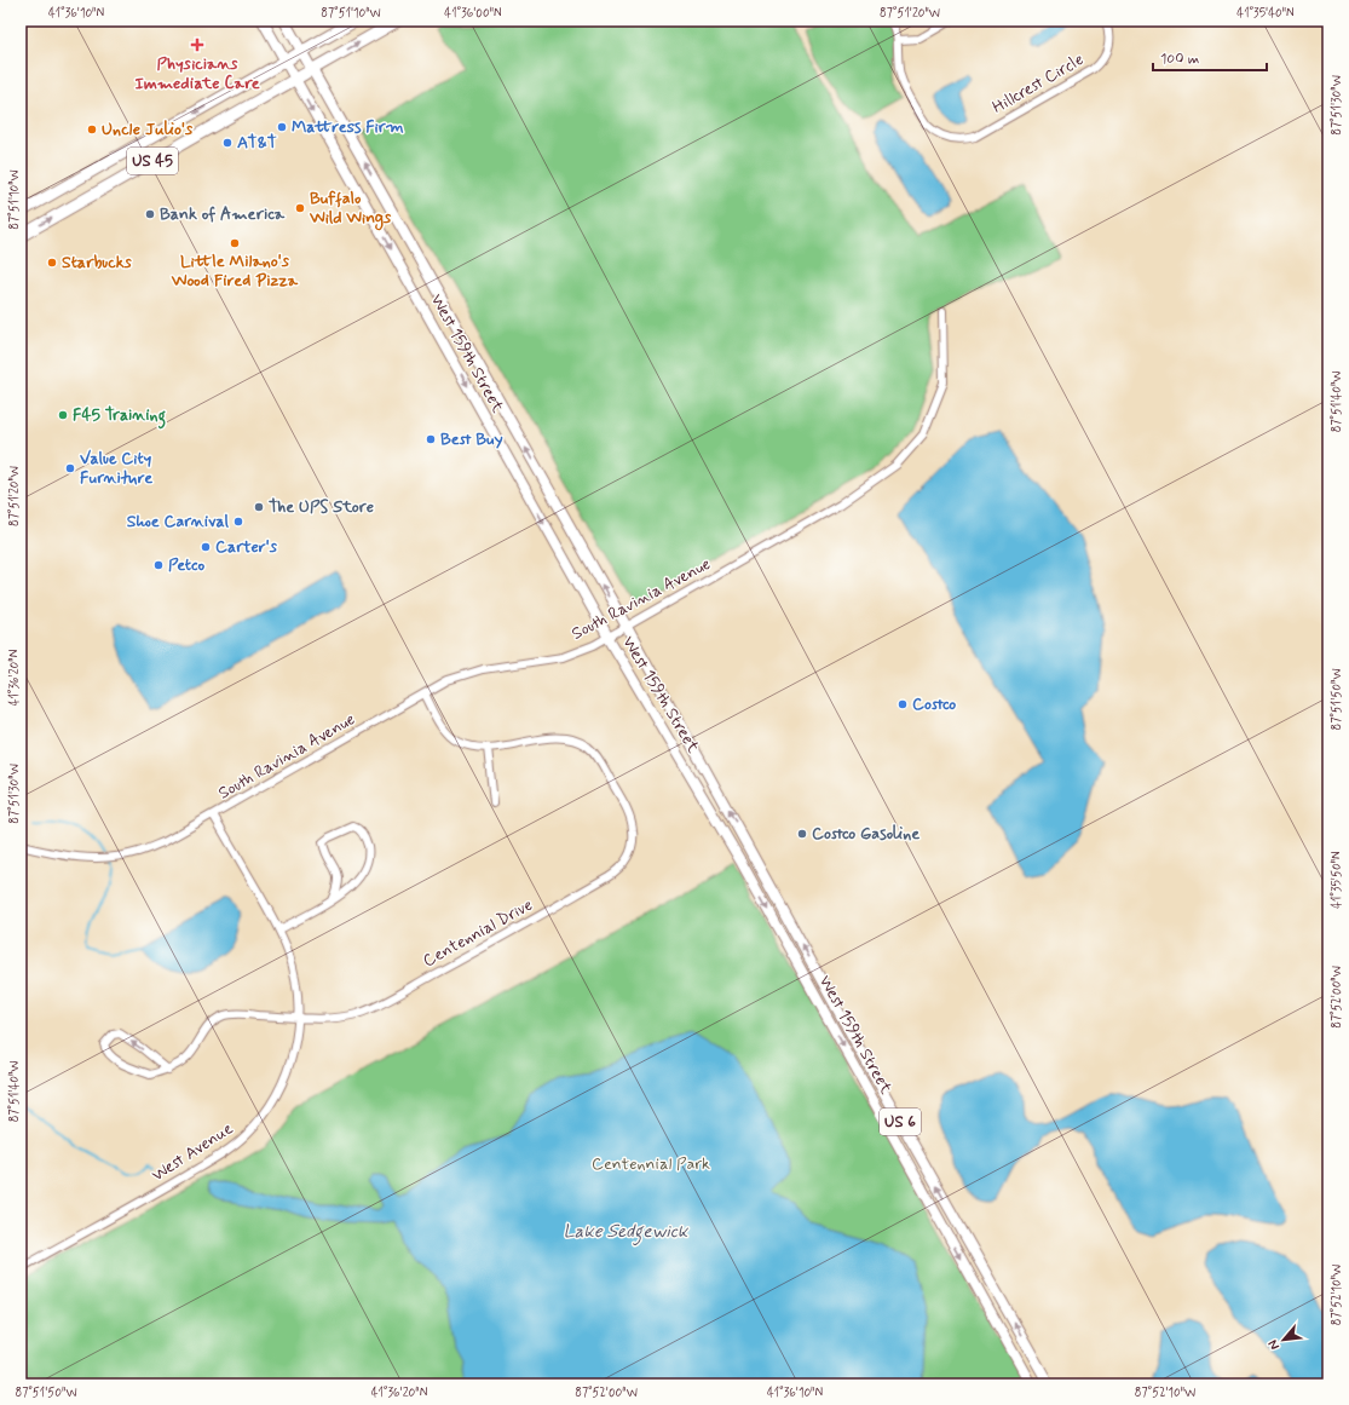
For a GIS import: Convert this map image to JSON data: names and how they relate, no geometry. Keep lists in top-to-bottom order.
{
  "streets": {
    "highway": ["US 45"],
    "main road": ["West 159th Street", "US 6"],
    "street": [
      "Hillcrest Circle",
      "South Ravinia Avenue",
      "Centennial Drive",
      "West Avenue"
    ]
  },
  "crossings": [
    ["US 45", "West 159th Street"],
    ["West 159th Street", "South Ravinia Avenue"],
    ["South Ravinia Avenue", "West Avenue"],
    ["Centennial Drive", "West Avenue"]
  ],
  "water": ["Lake Sedgewick"],
  "parks": ["Centennial Park"],
  "places": {
    "health": ["Physicians Immediate Care"],
    "other": [
      "Mattress Firm",
      "Uncle Julio's",
      "AT&T",
      "Buffalo Wild Wings",
      "Bank of America",
      "Little Milano's Wood Fired Pizza",
      "Starbucks",
      "F45 Training",
      "Best Buy",
      "Value City Furniture",
      "The UPS Store",
      "Shoe Carnival",
      "Carter's",
      "Petco",
      "Costco",
      "Costco Gasoline"
    ]
  },
  "scale_bar": "100 m",
  "north": "bottom left",
  "coordinates": [
    "41°36'10\"N",
    "87°51'10\"W",
    "41°36'00\"N",
    "87°51'20\"W",
    "41°35'40\"N",
    "87°51'30\"W",
    "87°51'40\"W",
    "41°36'20\"N",
    "87°51'50\"W",
    "41°35'50\"N",
    "87°52'00\"W",
    "87°52'10\"W"
  ]
}
